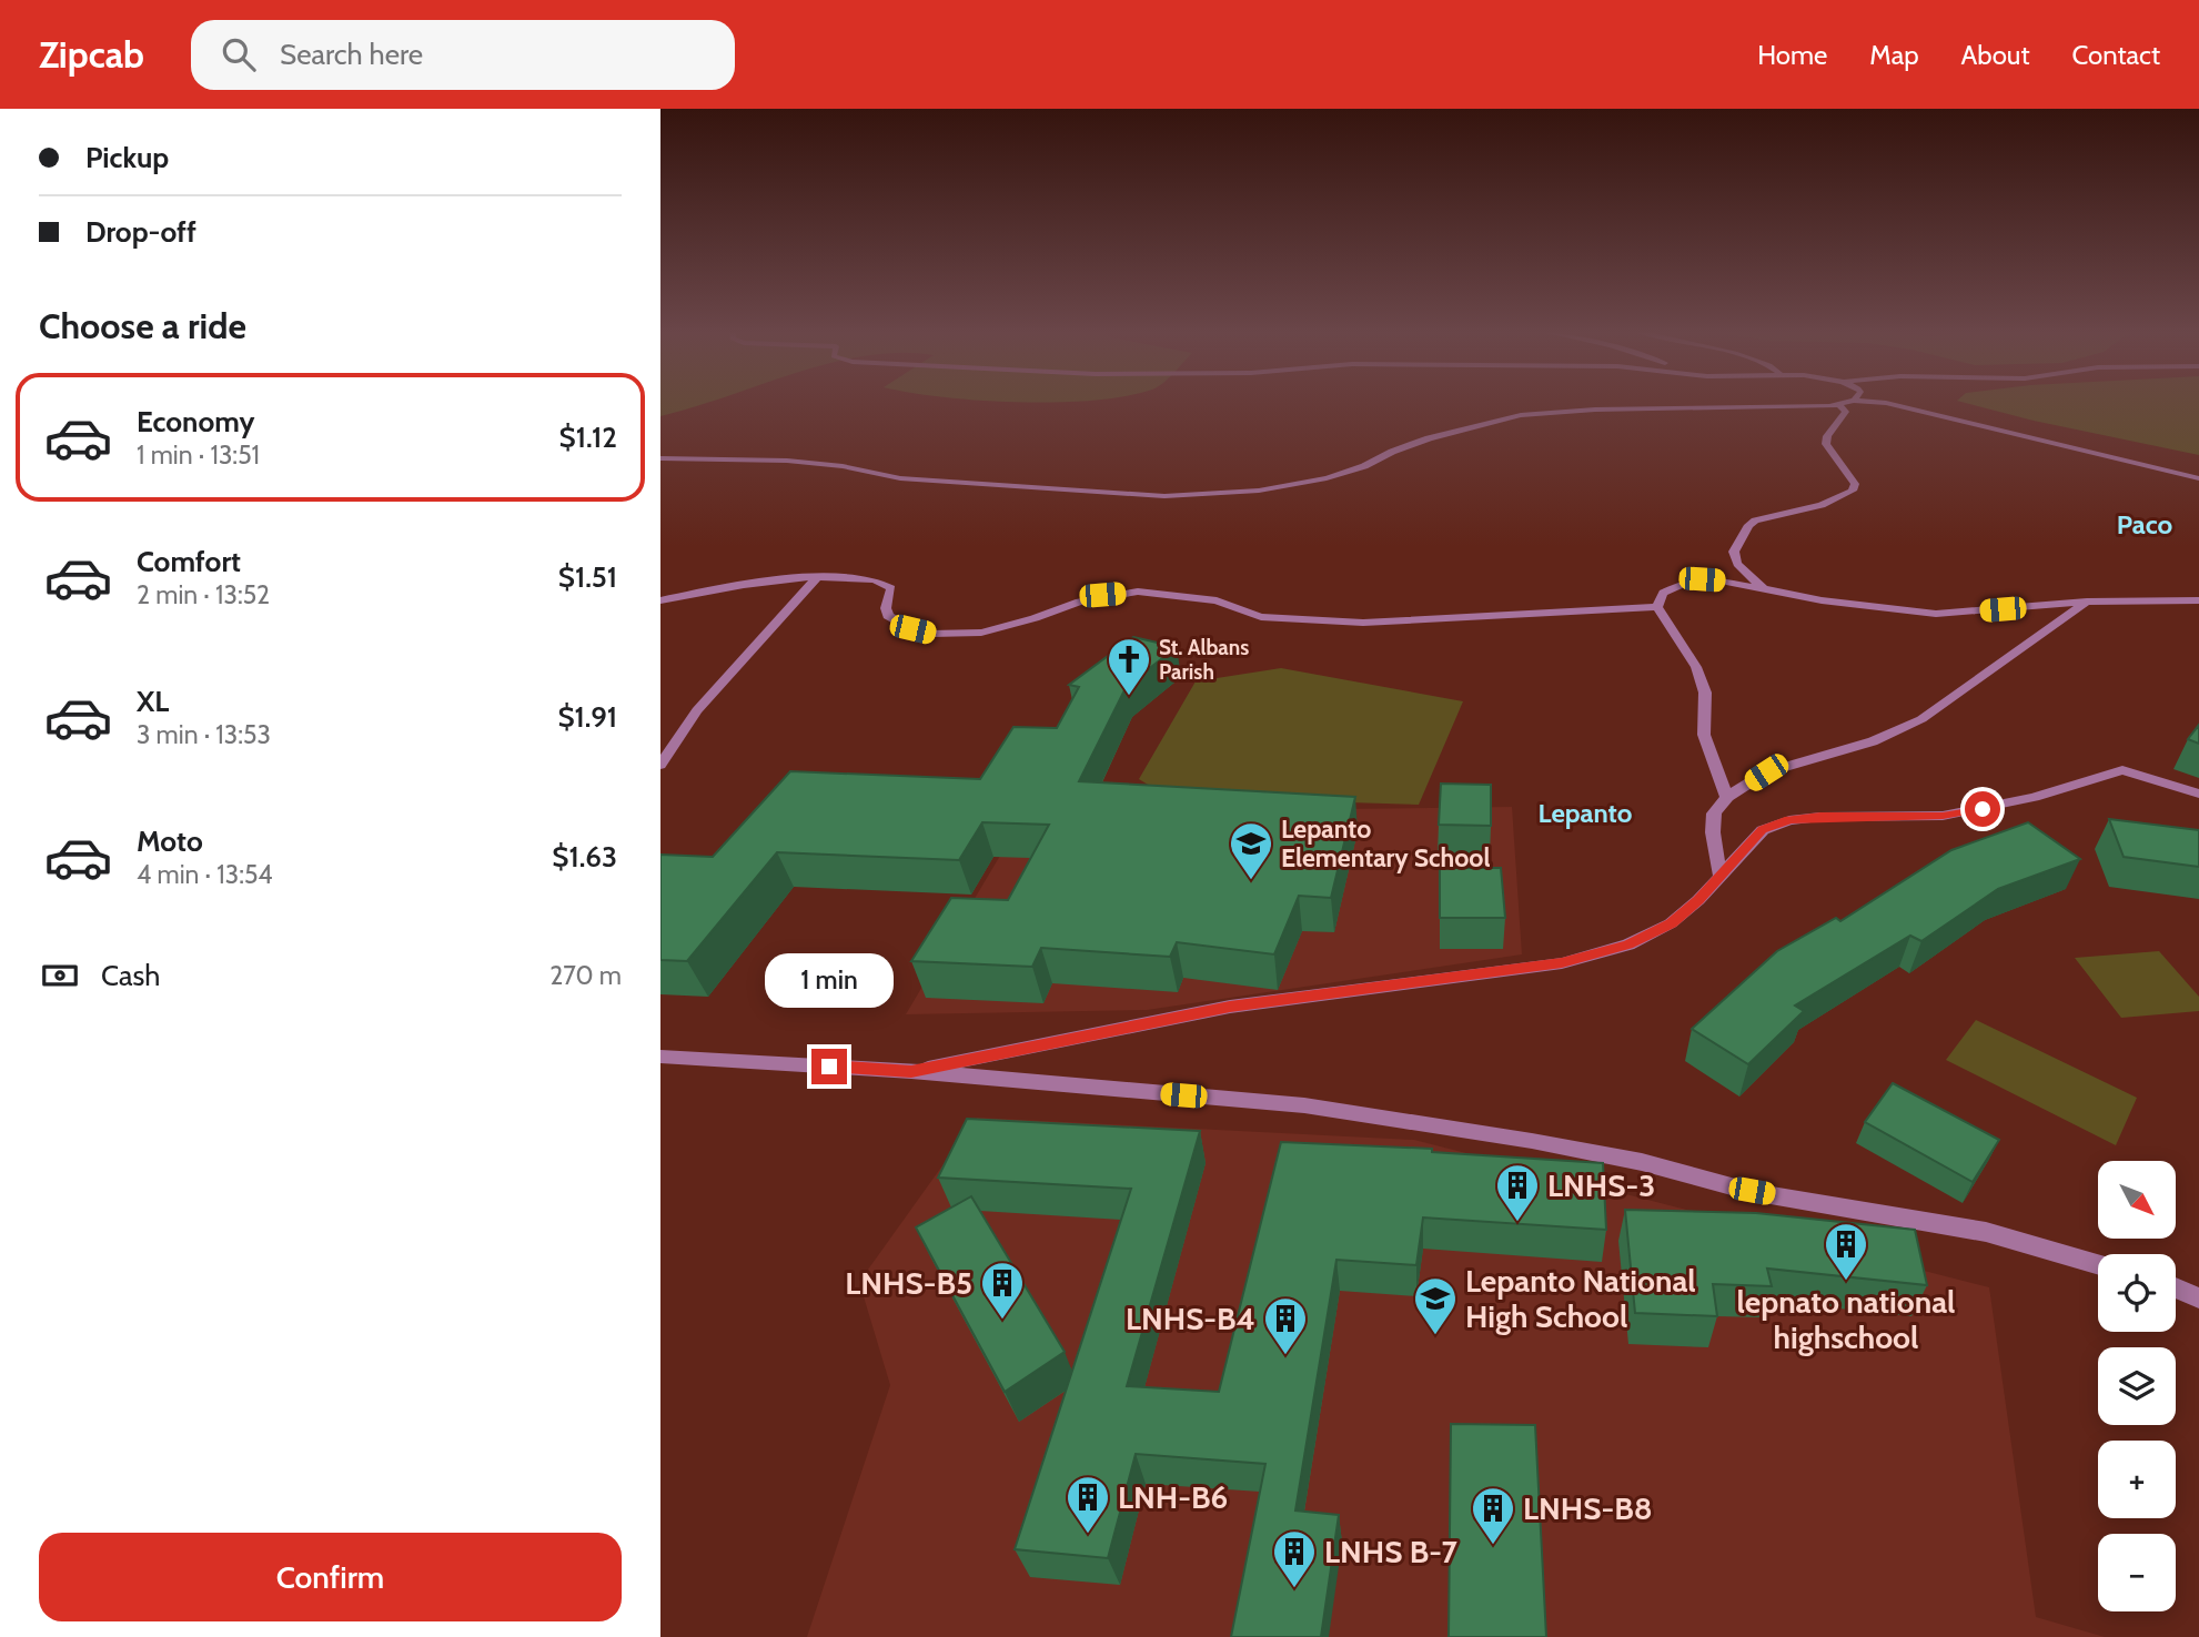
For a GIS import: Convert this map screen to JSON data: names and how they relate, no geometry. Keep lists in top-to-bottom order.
{
  "districts": ["Paco", "Lepanto"],
  "places": {
    "church": ["St. Albans Parish"],
    "school or university": ["Lepanto Elementary School", "Lepanto National High School"],
    "building": [
      "LNHS-3",
      "lepnato national highschool",
      "LNHS-B5",
      "LNHS-B4",
      "LNH-B6",
      "LNHS-B8",
      "LNHS B-7"
    ]
  },
  "north": "bottom right",
  "page": {
    "header": "Zipcab",
    "search": "Search here",
    "nav": [
      "Home",
      "Map",
      "About",
      "Contact"
    ],
    "banner": ["Pickup", "Drop-off"],
    "heading": "Choose a ride",
    "list": [
      {
        "name": "Economy",
        "note": "1 min · 13:51",
        "value": "$1.12"
      },
      {
        "name": "Comfort",
        "note": "2 min · 13:52",
        "value": "$1.51"
      },
      {
        "name": "XL",
        "note": "3 min · 13:53",
        "value": "$1.91"
      },
      {
        "name": "Moto",
        "note": "4 min · 13:54",
        "value": "$1.63"
      }
    ],
    "pay": ["Cash", "270 m"],
    "bubble": "1 min",
    "map_buttons": ["+", "−"],
    "buttons": "Confirm"
  }
}
